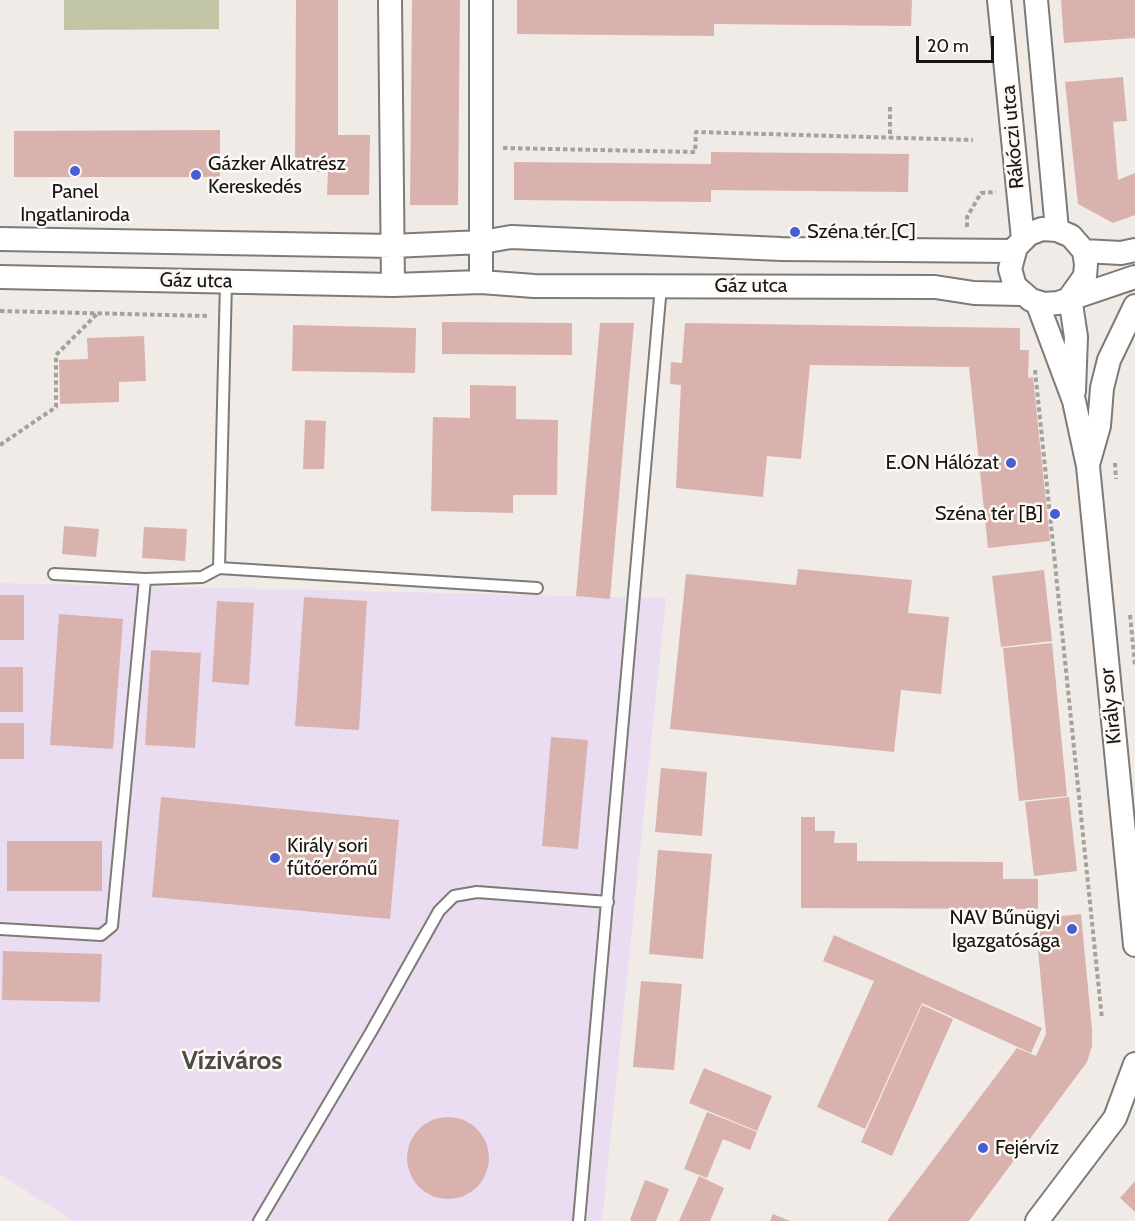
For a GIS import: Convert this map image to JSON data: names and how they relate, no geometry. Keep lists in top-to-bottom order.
{
  "streets": {
    "street": ["Rákóczi utca", "Gáz utca", "Király sor"]
  },
  "crossings": [
    ["Rákóczi utca", "Gáz utca"],
    ["Rákóczi utca", "Király sor"],
    ["Gáz utca", "Király sor"]
  ],
  "districts": ["Víziváros"],
  "places": [
    "Panel Ingatlaniroda",
    "Gázker Alkatrész Kereskedés",
    "Széna tér [C]",
    "E.ON Hálózat",
    "Széna tér [B]",
    "Király sori fűtőerőmű",
    "NAV Bűnügyi Igazgatósága",
    "Fejérvíz"
  ],
  "scale_bar": "20 m"
}
